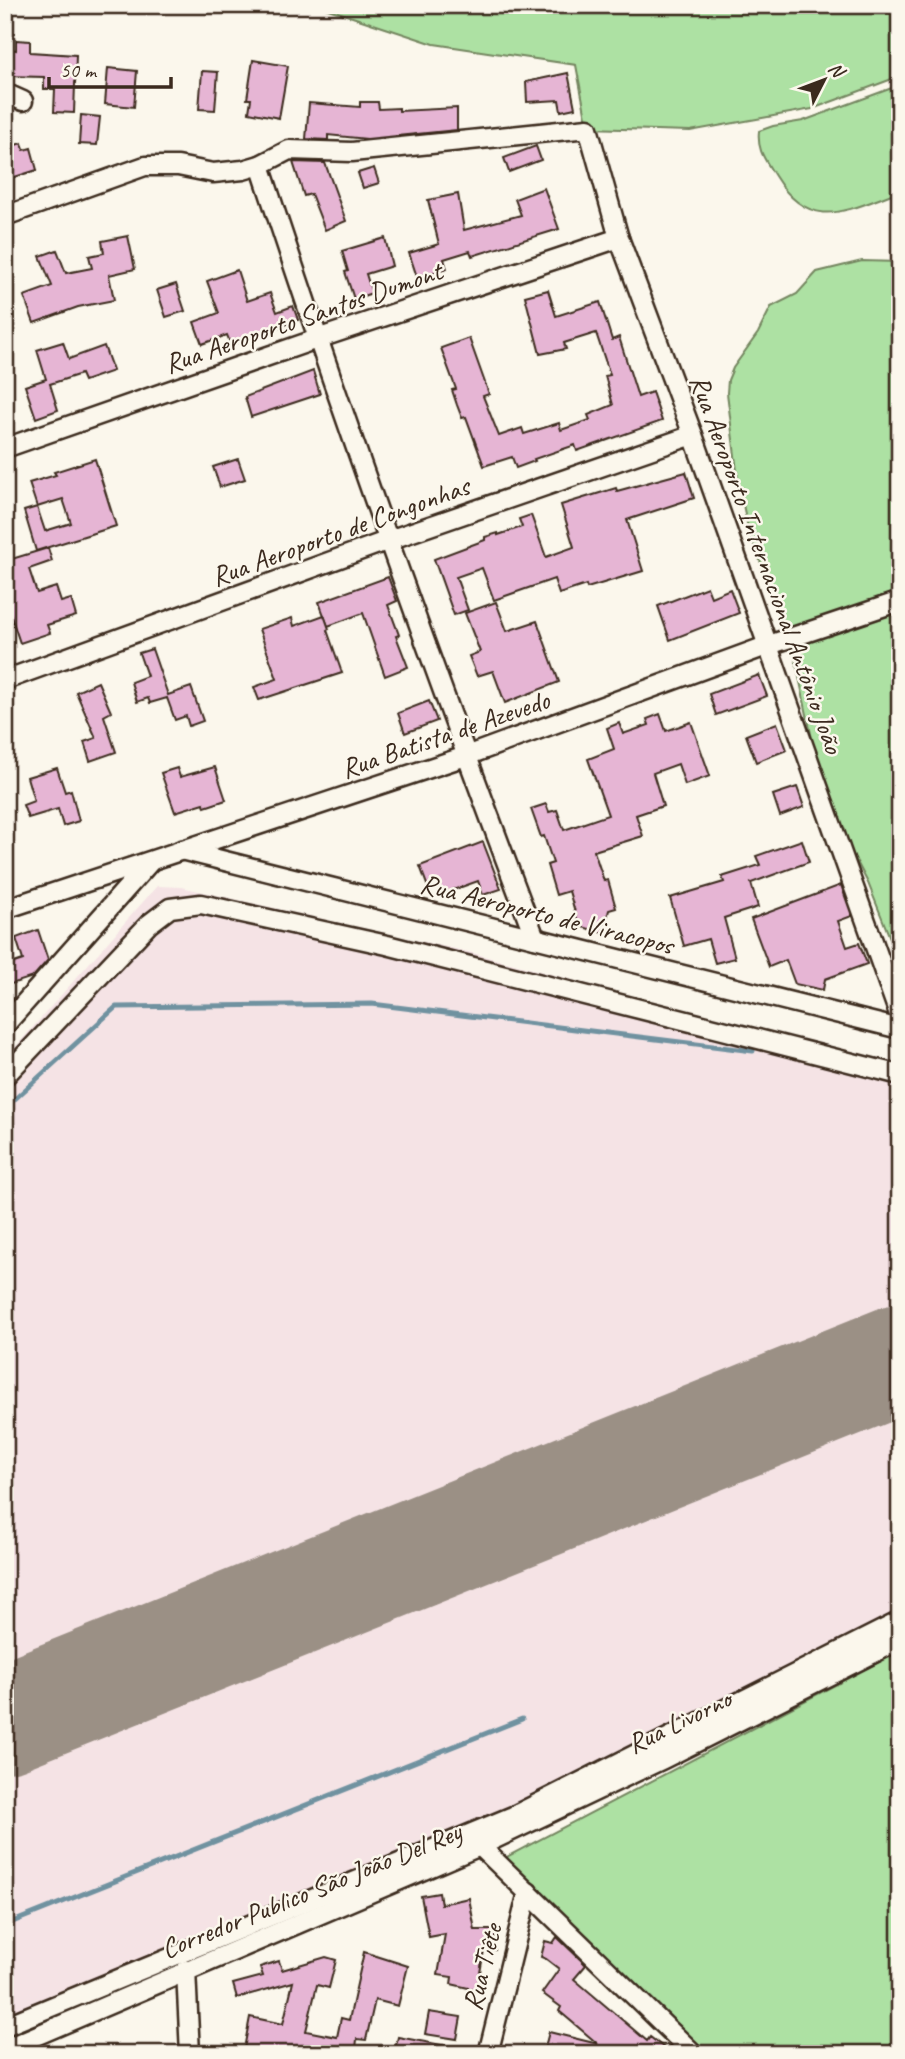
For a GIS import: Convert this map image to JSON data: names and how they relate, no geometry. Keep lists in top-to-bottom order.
{
  "streets": {
    "street": [
      "Rua Aeroporto Santos Dumont",
      "Rua Aeroporto de Congonhas",
      "Rua Aeroporto Internacional Antônio João",
      "Rua Batista de Azevedo",
      "Rua Aeroporto de Viracopos",
      "Rua Livorno",
      "Corredor Publico São João Del Rey",
      "Rua Tiête"
    ]
  },
  "crossings": [
    ["Rua Aeroporto Santos Dumont", "Rua Aeroporto Internacional Antônio João"],
    ["Rua Aeroporto de Congonhas", "Rua Aeroporto Internacional Antônio João"],
    ["Rua Aeroporto Internacional Antônio João", "Rua Batista de Azevedo"],
    ["Rua Batista de Azevedo", "Rua Aeroporto de Viracopos"],
    ["Rua Livorno", "Corredor Publico São João Del Rey"],
    ["Corredor Publico São João Del Rey", "Rua Tiête"]
  ],
  "scale_bar": "50 m",
  "north": "top right"
}
